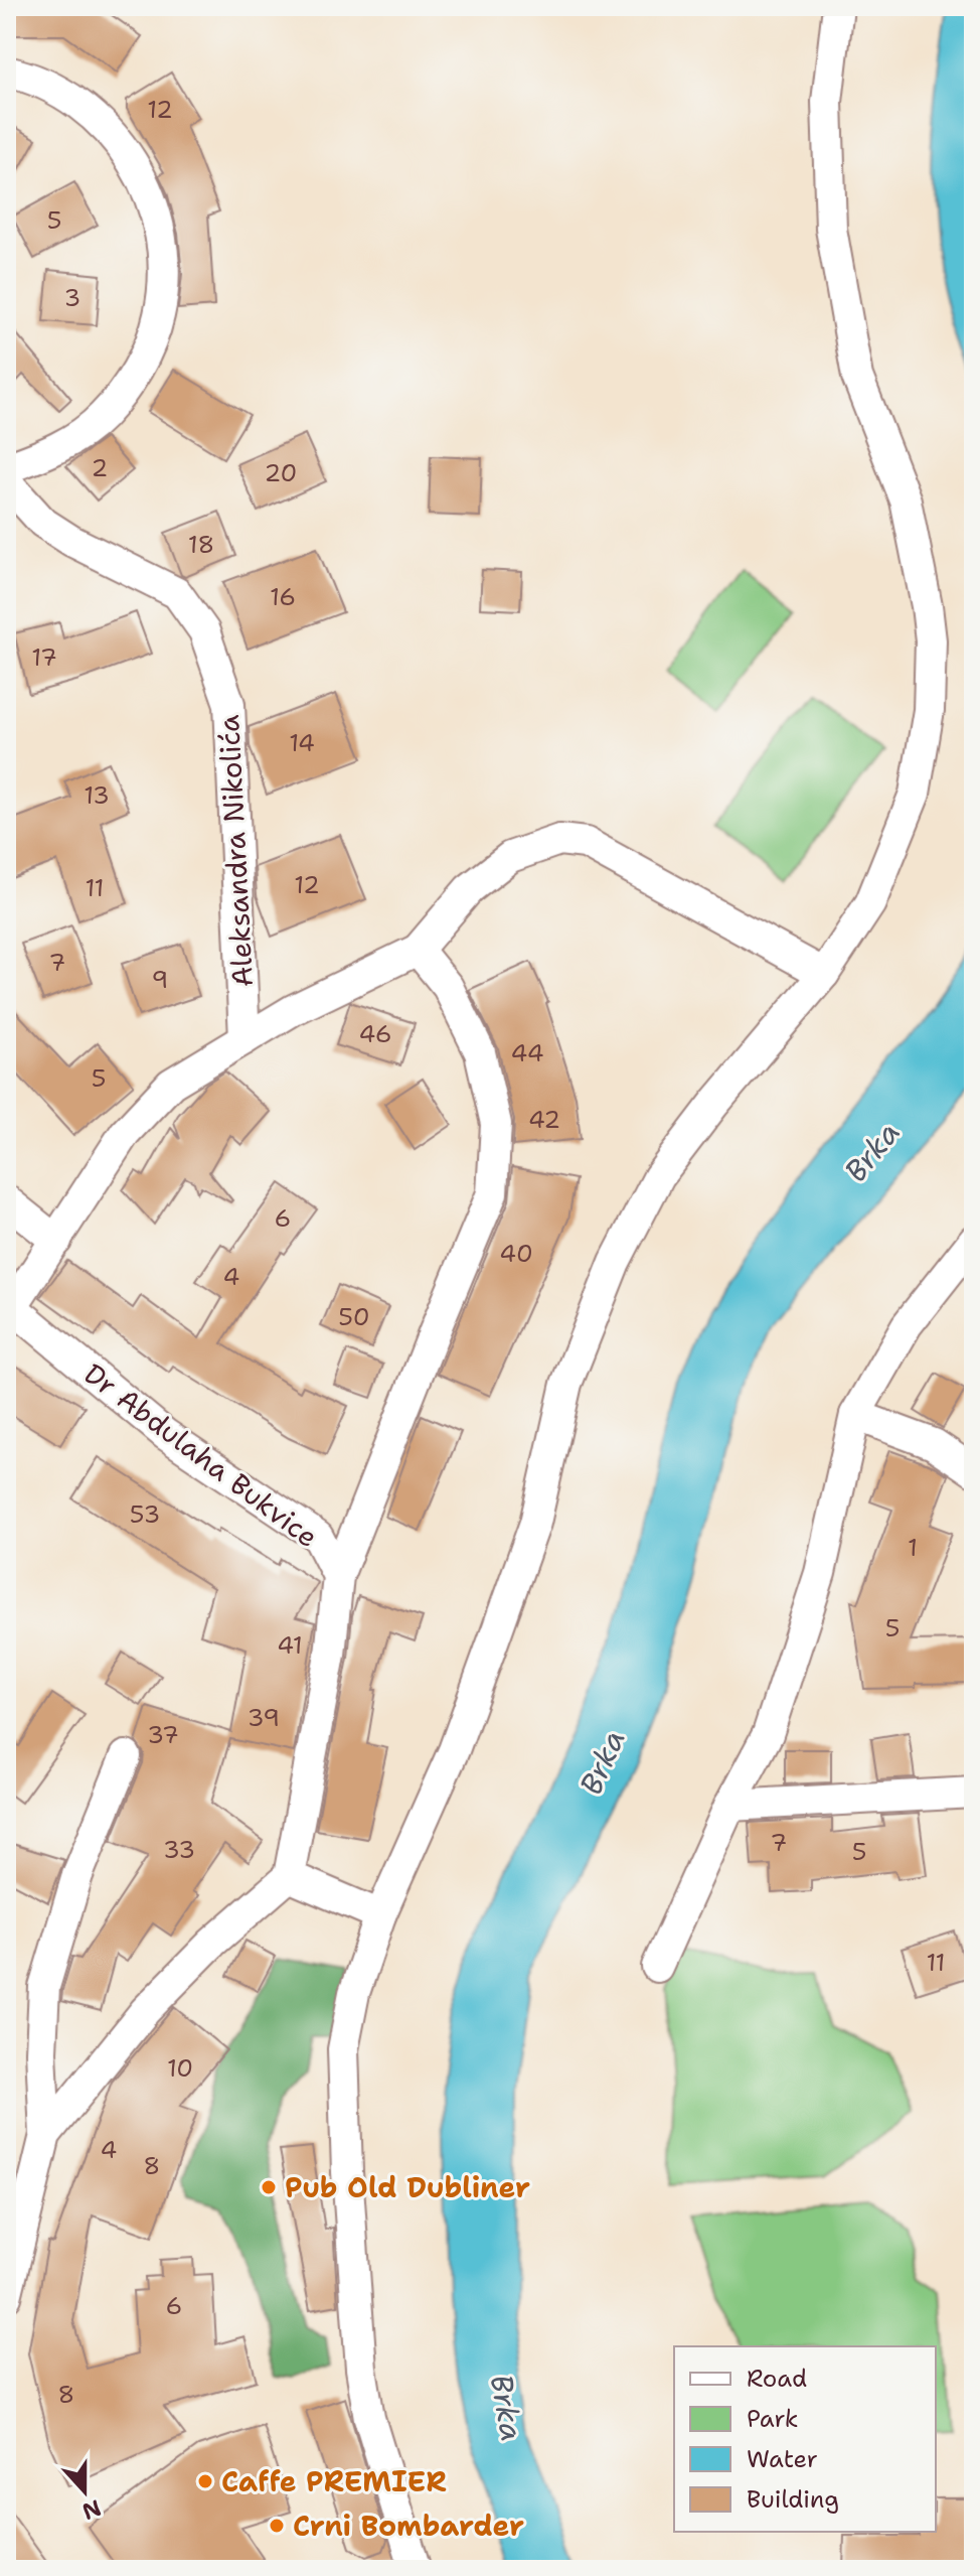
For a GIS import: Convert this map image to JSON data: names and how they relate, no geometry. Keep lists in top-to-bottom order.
{
  "streets": {
    "street": ["Aleksandra Nikolića", "Dr Abdulaha Bukvice"]
  },
  "water": ["Brka"],
  "places": ["Pub Old Dubliner", "Caffe PREMIER", "Crni Bombarder"],
  "house_numbers": [
    "12",
    "5",
    "3",
    "2",
    "20",
    "18",
    "16",
    "17",
    "14",
    "13",
    "12",
    "11",
    "7",
    "9",
    "46",
    "44",
    "5",
    "42",
    "6",
    "40",
    "4",
    "50",
    "53",
    "1",
    "5",
    "41",
    "39",
    "37",
    "7",
    "33",
    "5",
    "11",
    "10",
    "4",
    "8",
    "6",
    "8"
  ],
  "legend": [
    "Road",
    "Park",
    "Water",
    "Building"
  ],
  "north": "bottom"
}
